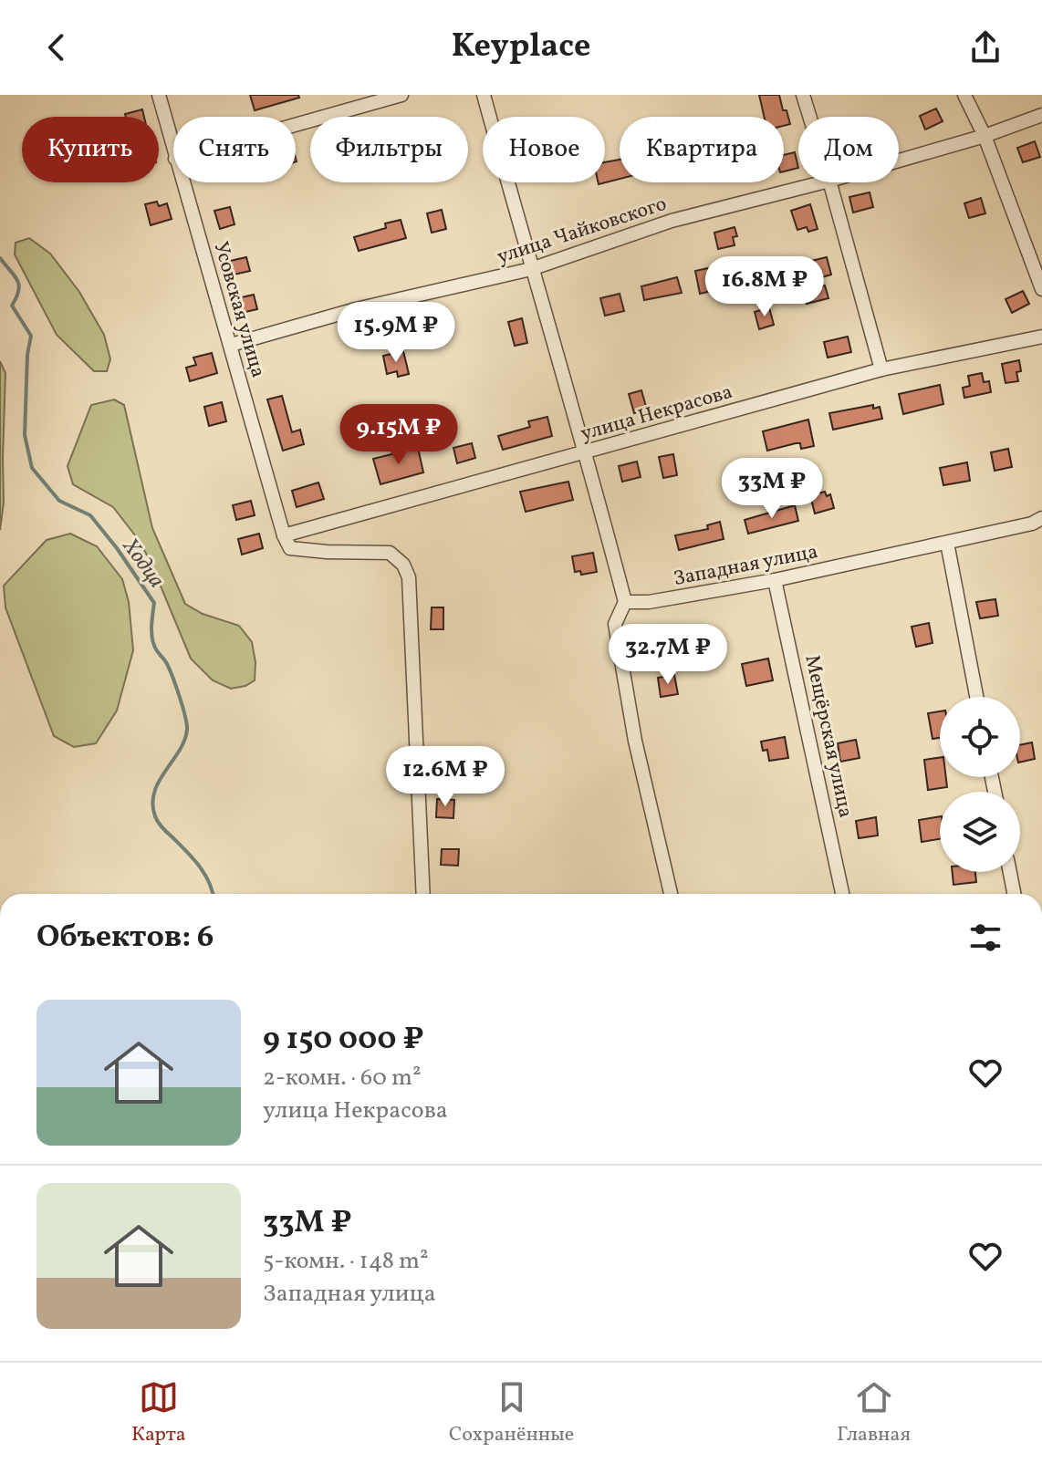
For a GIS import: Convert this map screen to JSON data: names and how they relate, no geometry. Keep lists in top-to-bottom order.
{
  "streets": {
    "street": [
      "улица Чайковского",
      "Усовская улица",
      "улица Некрасова",
      "Западная улица",
      "Мещёрская улица"
    ]
  },
  "crossings": [
    ["улица Чайковского", "Усовская улица"],
    ["Усовская улица", "улица Некрасова"],
    ["Западная улица", "Мещёрская улица"]
  ],
  "water": ["Ходца"],
  "page": {
    "header": "Keyplace",
    "chip": [
      "Купить",
      "Снять",
      "Фильтры",
      "Новое",
      "Квартира",
      "Дом"
    ],
    "price": [
      "16.8M ₽",
      "15.9M ₽",
      "9.15M ₽",
      "33M ₽",
      "32.7M ₽",
      "12.6M ₽"
    ],
    "heading": "Объектов: 6",
    "list": [
      {
        "name": "9 150 000 ₽",
        "note": "2-комн. · 60 m² · улица Некрасова"
      },
      {
        "name": "33M ₽",
        "note": "5-комн. · 148 m² · Западная улица"
      }
    ],
    "tabs": ["Карта", "Сохранённые", "Главная"]
  }
}
